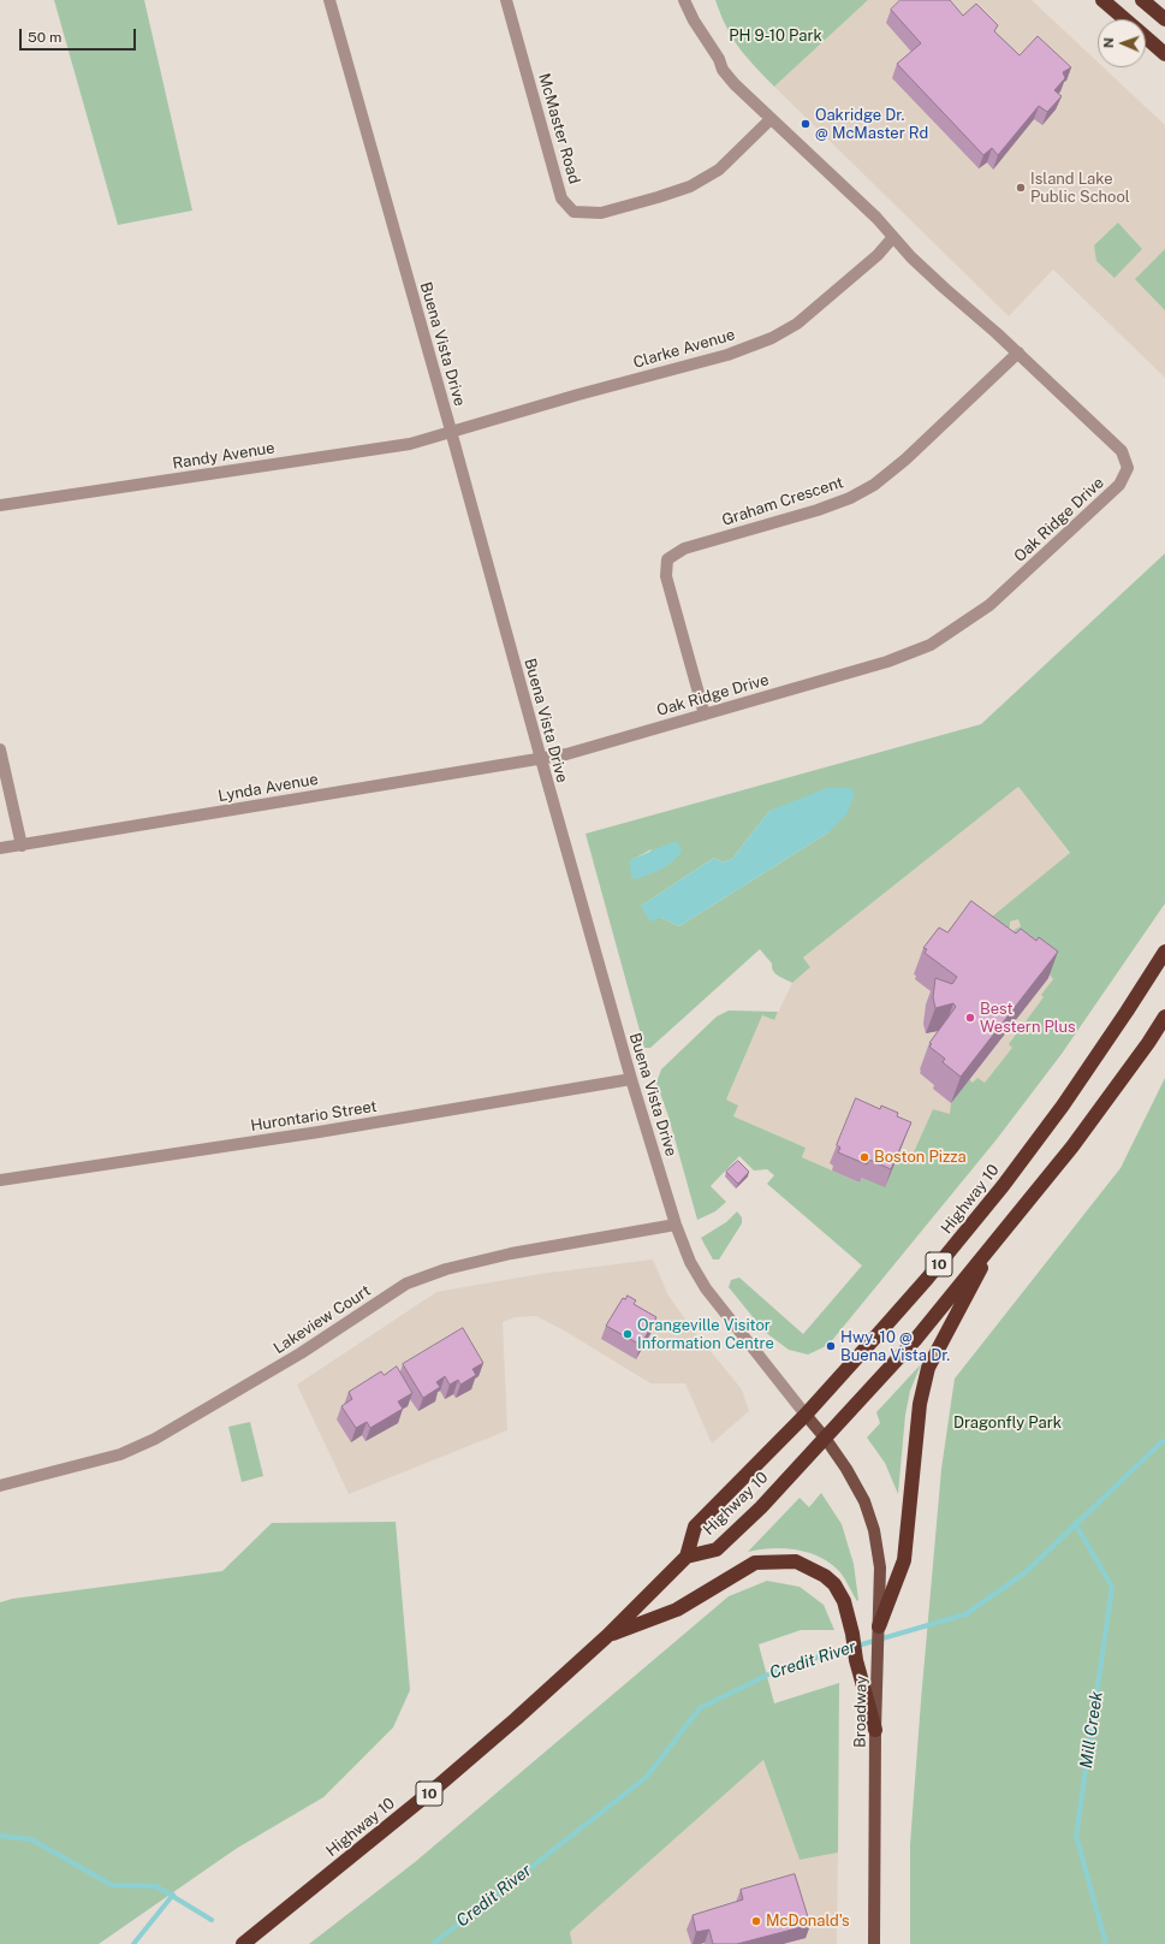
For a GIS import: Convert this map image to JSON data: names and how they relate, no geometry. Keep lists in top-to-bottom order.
{
  "streets": {
    "highway": ["Highway 10", "10"],
    "main road": ["Broadway"],
    "street": [
      "McMaster Road",
      "Buena Vista Drive",
      "Clarke Avenue",
      "Randy Avenue",
      "Graham Crescent",
      "Oak Ridge Drive",
      "Lynda Avenue",
      "Hurontario Street",
      "Lakeview Court"
    ]
  },
  "crossings": [
    ["McMaster Road", "Oak Ridge Drive"],
    ["Buena Vista Drive", "Clarke Avenue"],
    ["Buena Vista Drive", "Randy Avenue"],
    ["Buena Vista Drive", "Oak Ridge Drive"],
    ["Buena Vista Drive", "Lynda Avenue"],
    ["Buena Vista Drive", "Hurontario Street"],
    ["Buena Vista Drive", "Highway 10"],
    ["Buena Vista Drive", "Lakeview Court"],
    ["Buena Vista Drive", "Broadway"],
    ["Clarke Avenue", "Randy Avenue"],
    ["Clarke Avenue", "Oak Ridge Drive"],
    ["Graham Crescent", "Oak Ridge Drive"],
    ["Oak Ridge Drive", "Lynda Avenue"],
    ["Highway 10", "Broadway"]
  ],
  "water": ["Credit River", "Mill Creek"],
  "parks": ["PH 9-10 Park", "Dragonfly Park"],
  "places": [
    "Oakridge Dr. @ McMaster Rd",
    "Island Lake Public School",
    "Best Western Plus",
    "Boston Pizza",
    "Orangeville Visitor Information Centre",
    "Hwy. 10 @ Buena Vista Dr.",
    "McDonald's"
  ],
  "scale_bar": "50 m",
  "north": "left"
}
